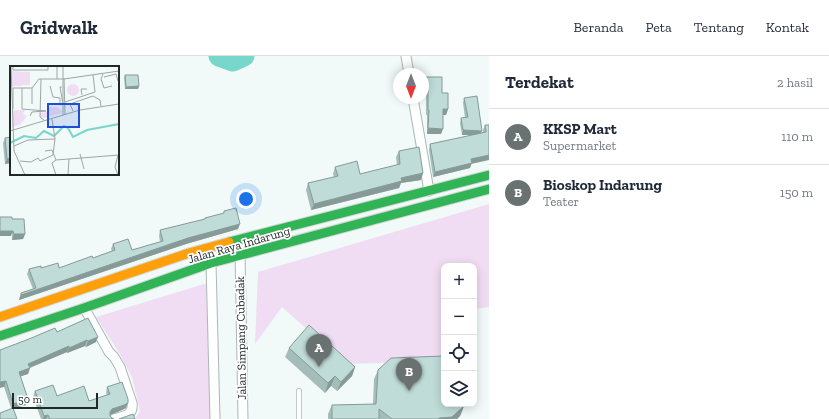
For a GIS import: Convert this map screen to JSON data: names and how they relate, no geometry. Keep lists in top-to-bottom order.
{
  "streets": {
    "highway": ["Jalan Raya Indarung"],
    "street": ["Jalan Simpang Cubadak"]
  },
  "crossings": [
    ["Jalan Raya Indarung", "Jalan Simpang Cubadak"]
  ],
  "scale_bar": "50 m",
  "north": "bottom",
  "page": {
    "header": "Gridwalk",
    "nav": [
      "Beranda",
      "Peta",
      "Tentang",
      "Kontak"
    ],
    "heading": ["Terdekat", "2 hasil"],
    "list": [
      {
        "mark": "A",
        "name": "KKSP Mart",
        "note": "Supermarket",
        "value": "110 m"
      },
      {
        "mark": "B",
        "name": "Bioskop Indarung",
        "note": "Teater",
        "value": "150 m"
      }
    ],
    "map_buttons": ["+", "−"],
    "pins": ["A", "B"],
    "scale": "50 m"
  }
}
